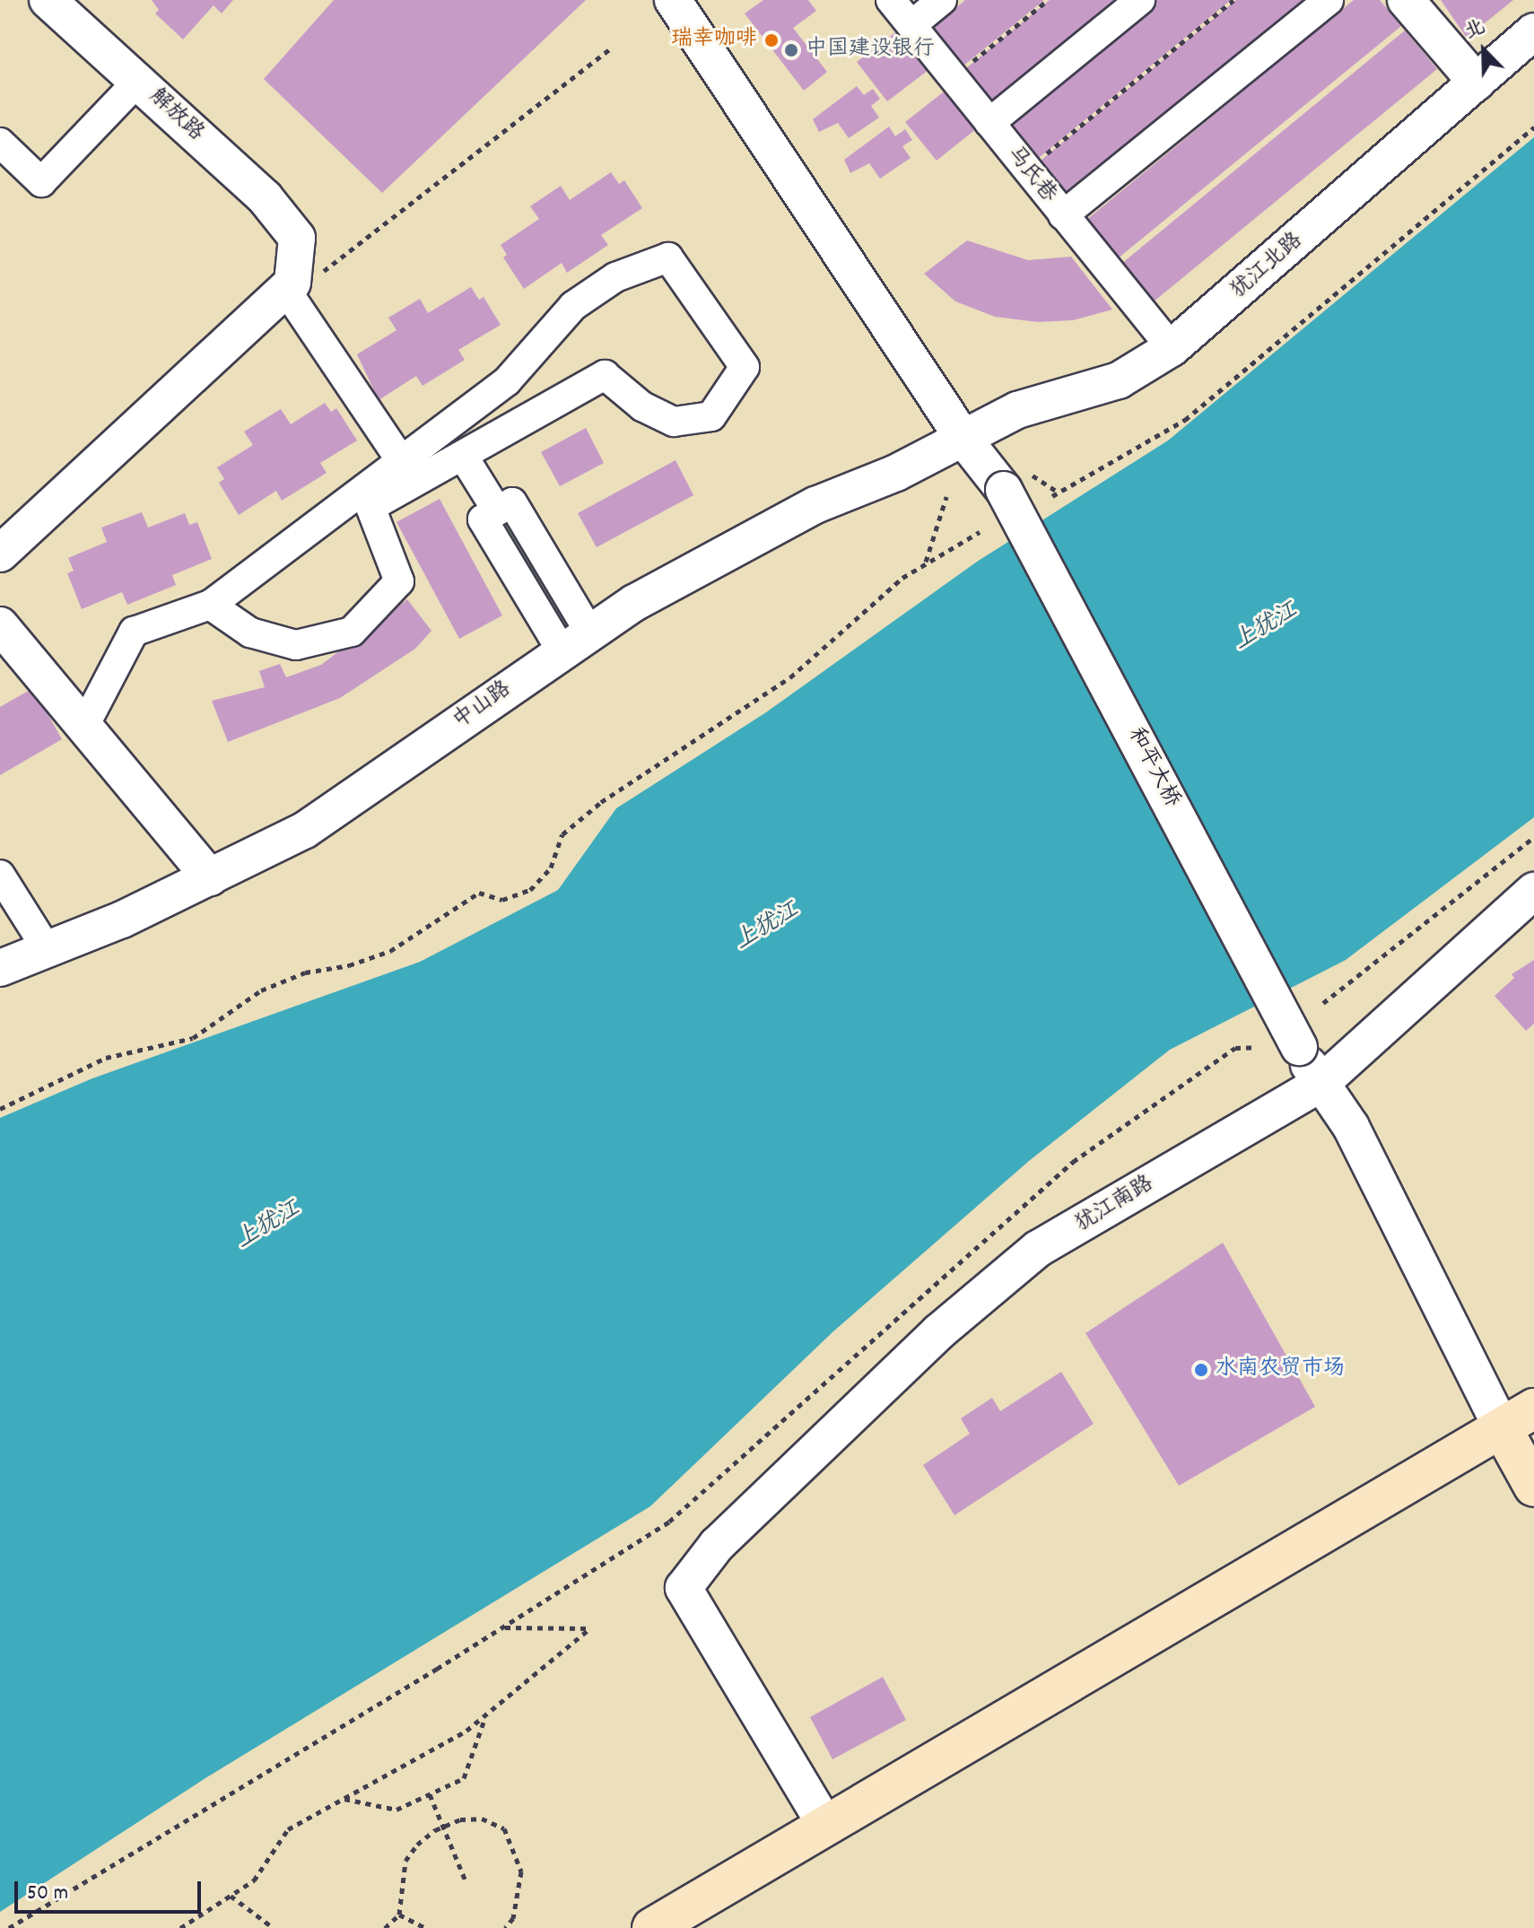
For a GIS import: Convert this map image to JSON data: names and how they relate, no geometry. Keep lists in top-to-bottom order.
{
  "streets": {
    "street": [
      "解放路",
      "马氏巷",
      "犹江北路",
      "中山路",
      "和平大桥",
      "犹江南路"
    ]
  },
  "crossings": [
    ["马氏巷", "犹江北路"],
    ["犹江北路", "中山路"],
    ["犹江北路", "和平大桥"],
    ["中山路", "和平大桥"],
    ["和平大桥", "犹江南路"]
  ],
  "water": ["上犹江"],
  "places": ["瑞幸咖啡", "中国建设银行", "水南农贸市场"],
  "scale_bar": "50 m",
  "north": "top left"
}
